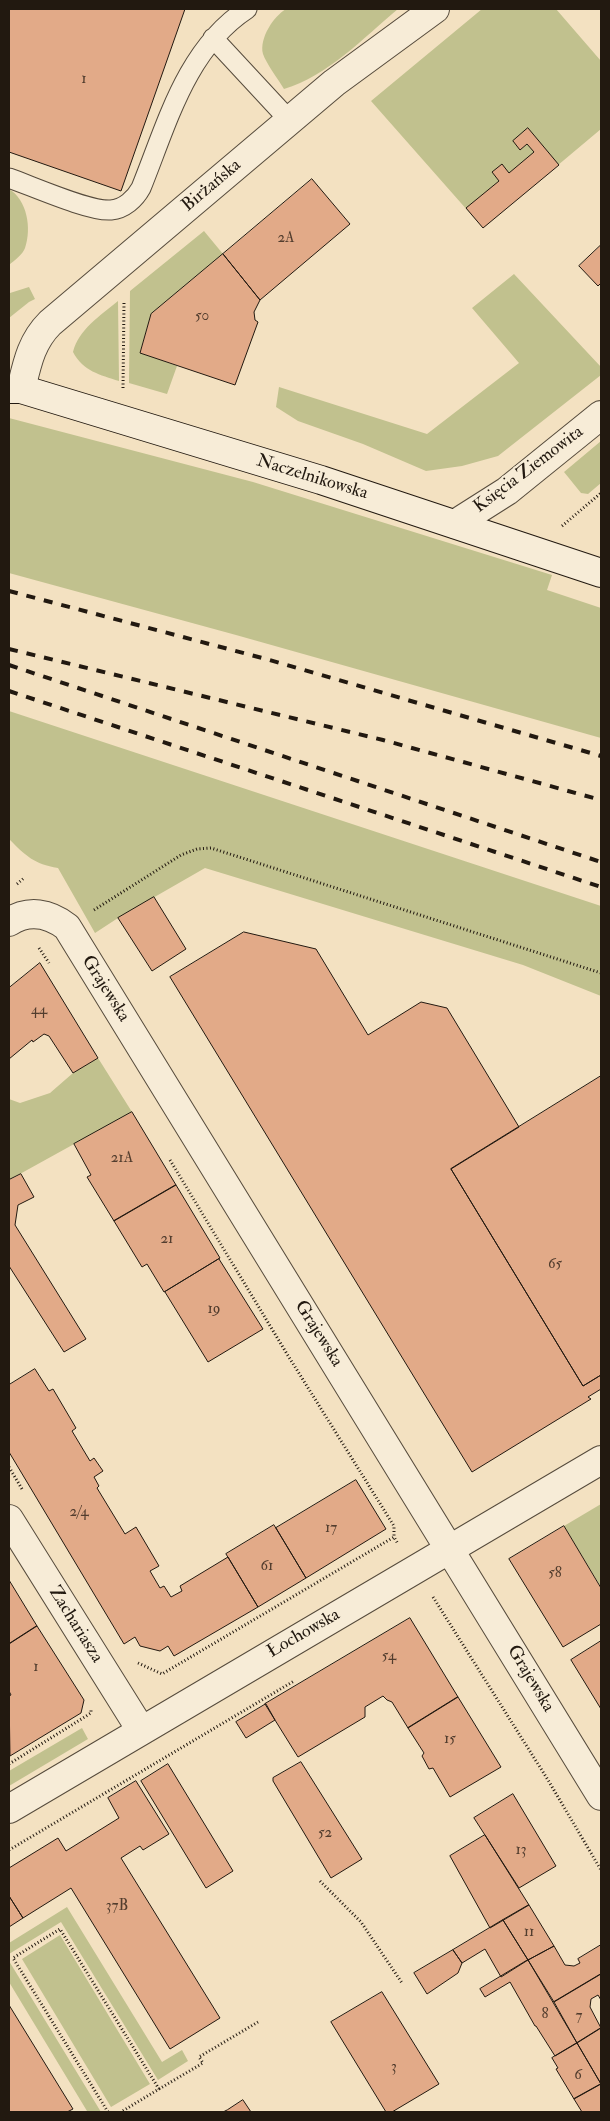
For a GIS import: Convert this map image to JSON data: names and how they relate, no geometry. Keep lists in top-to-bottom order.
{
  "streets": {
    "street": [
      "Birżańska",
      "Księcia Ziemowita",
      "Naczelnikowska",
      "Grajewska",
      "Zachariasza",
      "Łochowska"
    ]
  },
  "crossings": [
    ["Birżańska", "Naczelnikowska"],
    ["Księcia Ziemowita", "Naczelnikowska"],
    ["Grajewska", "Łochowska"],
    ["Zachariasza", "Łochowska"]
  ],
  "house_numbers": [
    "1",
    "2A",
    "50",
    "44",
    "21A",
    "21",
    "65",
    "19",
    "2/4",
    "17",
    "61",
    "58",
    "54",
    "1",
    "15",
    "52",
    "13",
    "37B",
    "11",
    "8",
    "7",
    "3",
    "6"
  ]
}
